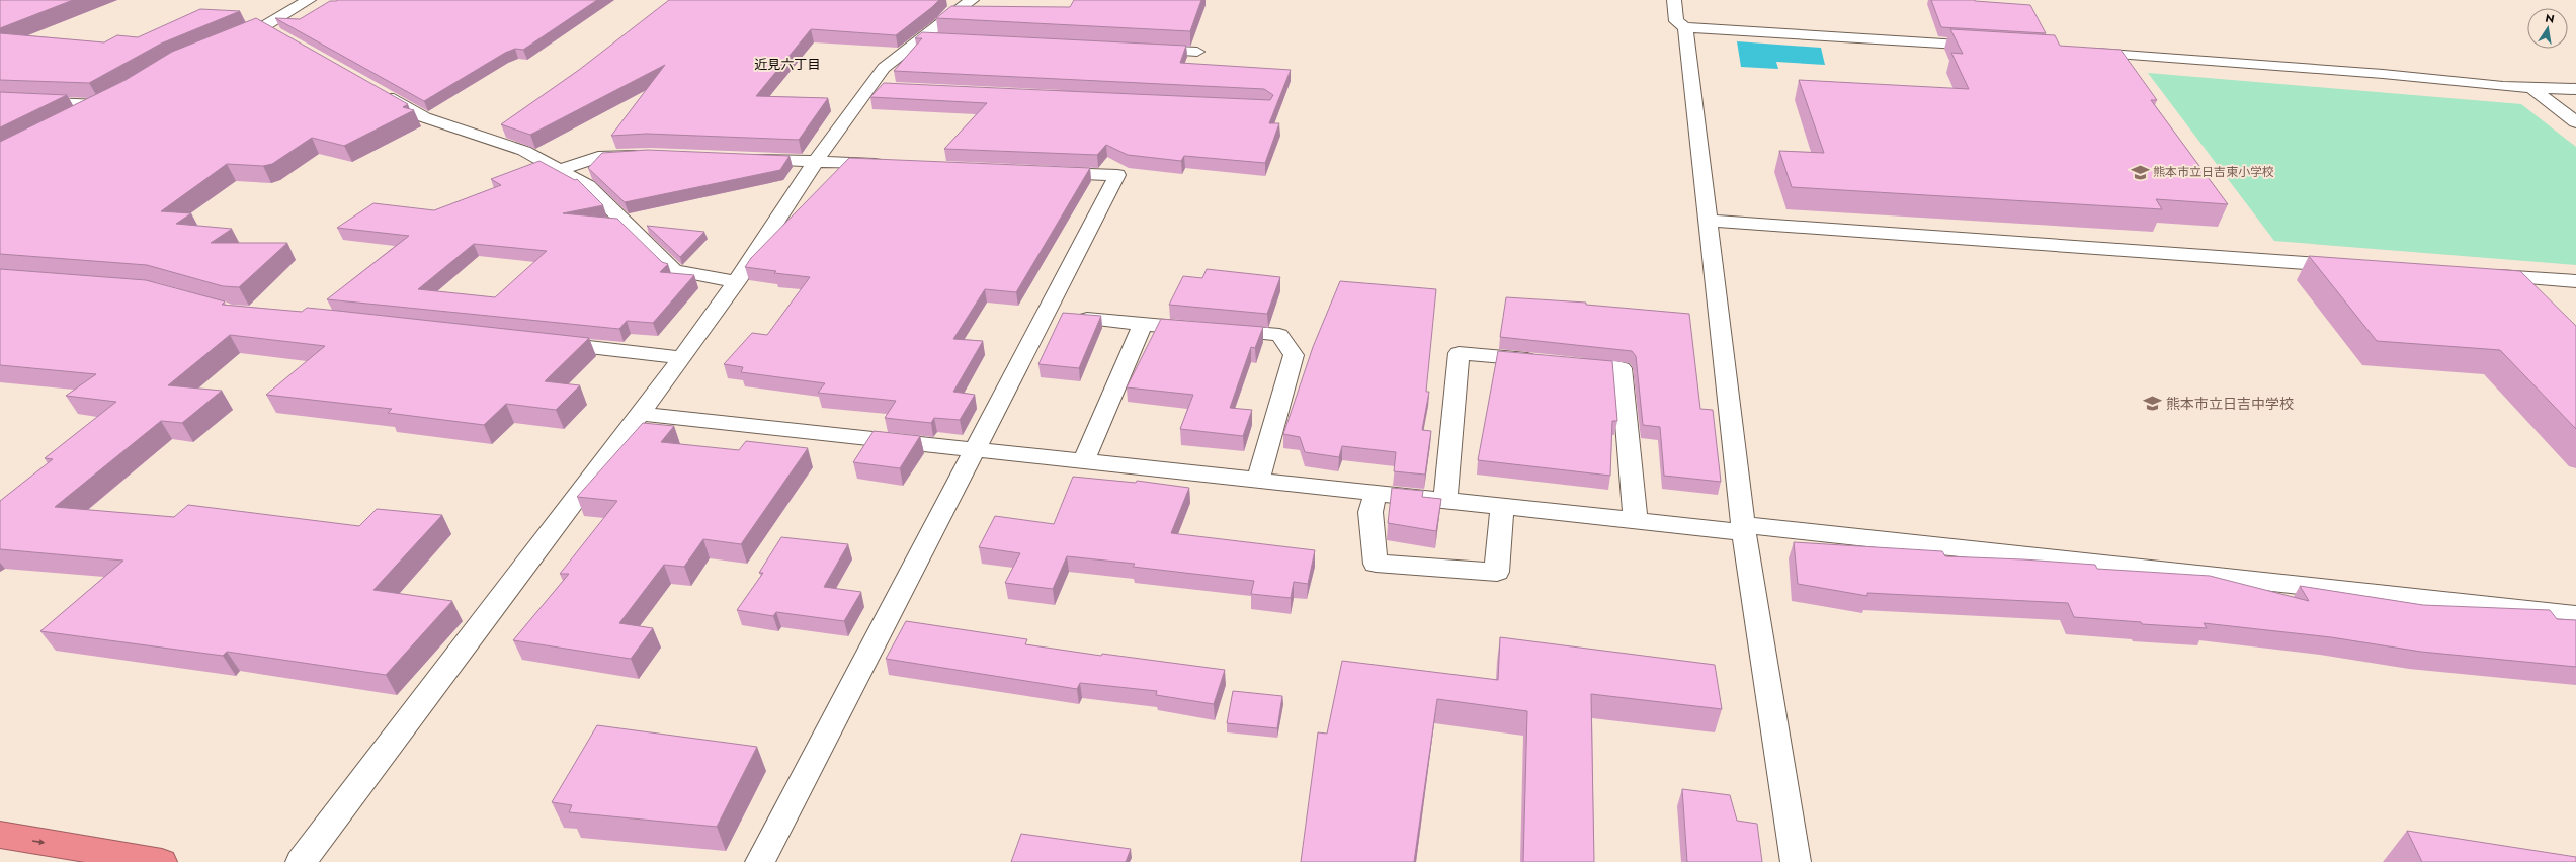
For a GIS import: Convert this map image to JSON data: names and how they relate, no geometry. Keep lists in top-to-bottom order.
{
  "districts": ["近見六丁目"],
  "places": {
    "school or university": ["熊本市立日吉東小学校", "熊本市立日吉中学校"]
  },
  "north": "top"
}
